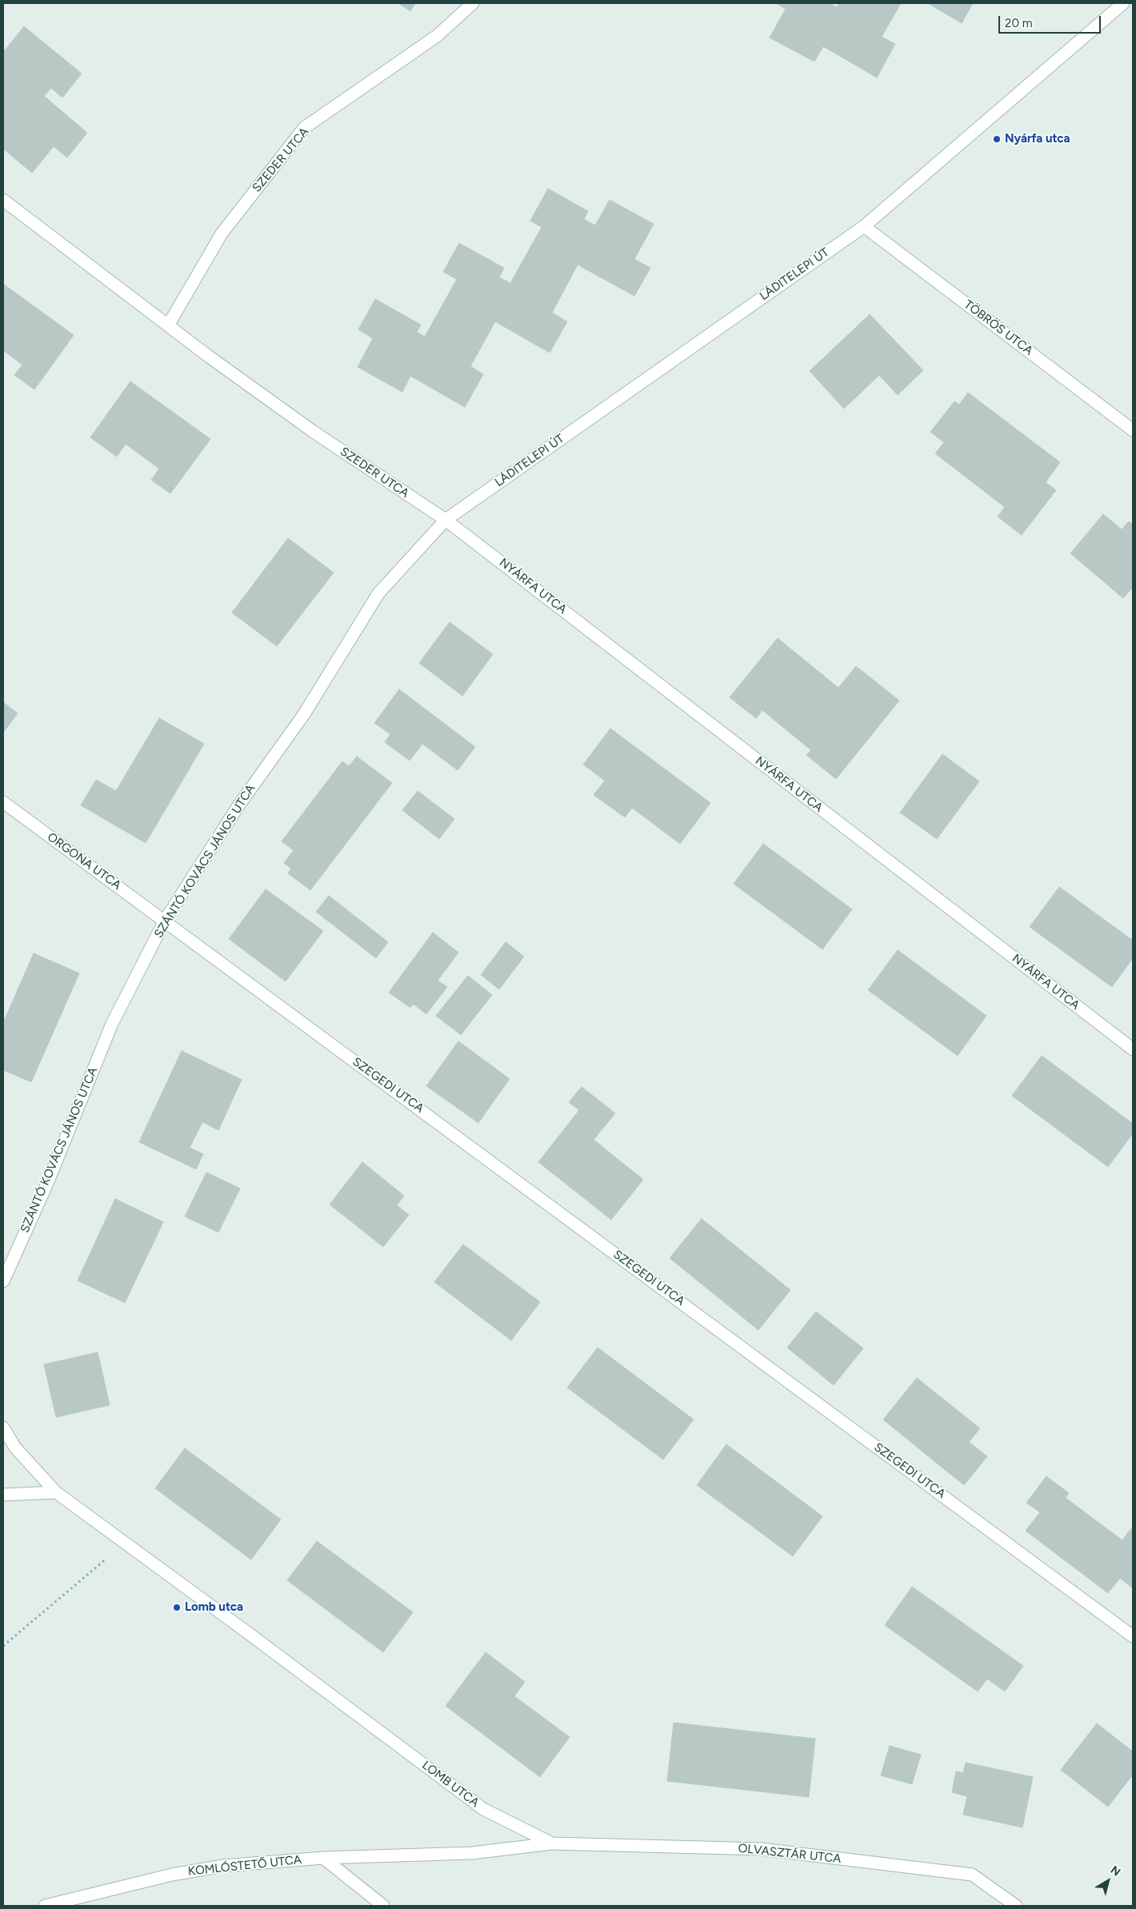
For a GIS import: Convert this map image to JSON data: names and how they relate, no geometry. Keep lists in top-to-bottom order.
{
  "streets": {
    "street": [
      "SZEDER UTCA",
      "LÁDITELEPI ÚT",
      "TÖBRÖS UTCA",
      "NYÁRFA UTCA",
      "ORGONA UTCA",
      "SZÁNTÓ KOVÁCS JÁNOS UTCA",
      "SZEGEDI UTCA",
      "LOMB UTCA",
      "OLVASZTÁR UTCA",
      "KOMLÓSTETŐ UTCA"
    ]
  },
  "crossings": [
    ["SZEDER UTCA", "LÁDITELEPI ÚT"],
    ["SZEDER UTCA", "NYÁRFA UTCA"],
    ["SZEDER UTCA", "SZÁNTÓ KOVÁCS JÁNOS UTCA"],
    ["LÁDITELEPI ÚT", "TÖBRÖS UTCA"],
    ["LÁDITELEPI ÚT", "NYÁRFA UTCA"],
    ["LÁDITELEPI ÚT", "SZÁNTÓ KOVÁCS JÁNOS UTCA"],
    ["NYÁRFA UTCA", "SZÁNTÓ KOVÁCS JÁNOS UTCA"],
    ["ORGONA UTCA", "SZÁNTÓ KOVÁCS JÁNOS UTCA"],
    ["ORGONA UTCA", "SZEGEDI UTCA"],
    ["SZÁNTÓ KOVÁCS JÁNOS UTCA", "SZEGEDI UTCA"],
    ["LOMB UTCA", "OLVASZTÁR UTCA"],
    ["OLVASZTÁR UTCA", "KOMLÓSTETŐ UTCA"]
  ],
  "places": ["Nyárfa utca", "Lomb utca"],
  "scale_bar": "20 m",
  "north": "top right"
}
